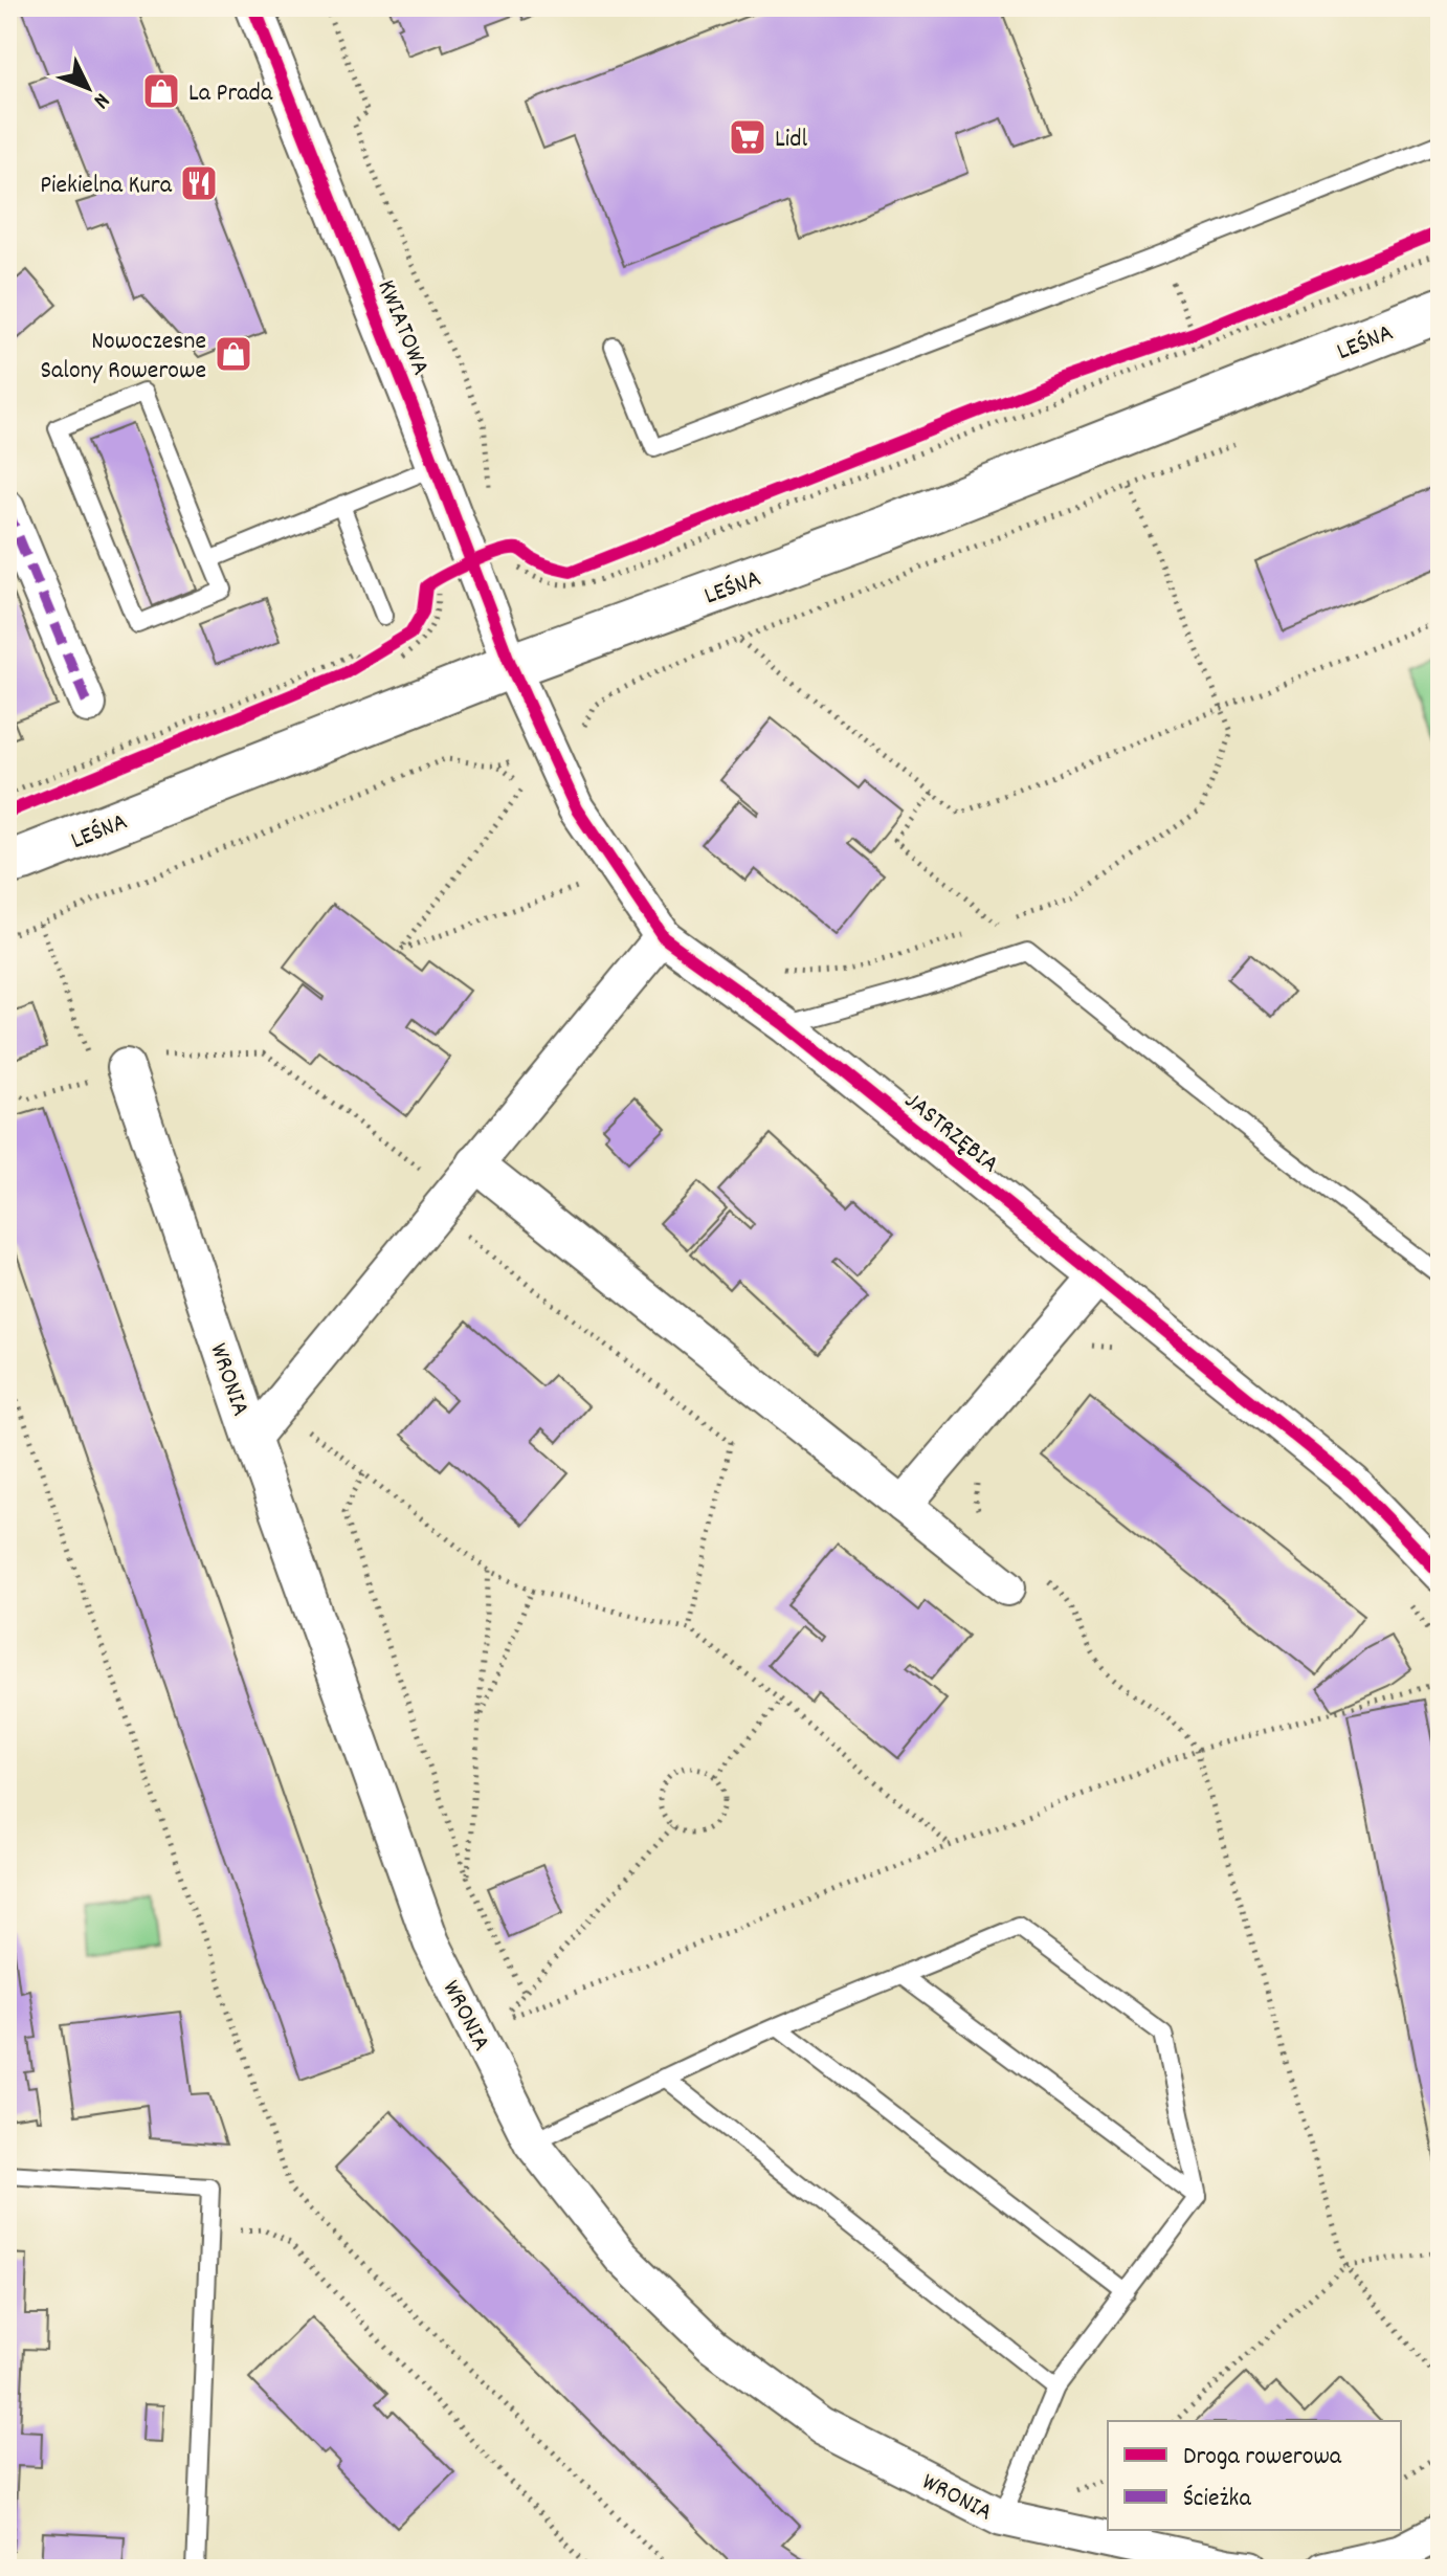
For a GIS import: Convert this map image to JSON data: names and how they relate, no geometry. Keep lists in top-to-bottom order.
{
  "streets": {
    "street": [
      "KWIATOWA",
      "LEŚNA",
      "JASTRZĘBIA",
      "WRONIA"
    ]
  },
  "crossings": [
    ["KWIATOWA", "LEŚNA"],
    ["KWIATOWA", "JASTRZĘBIA"],
    ["LEŚNA", "JASTRZĘBIA"]
  ],
  "places": {
    "shop": ["La Prada", "Nowoczesne Salony Rowerowe"],
    "supermarket": ["Lidl"],
    "restaurant": ["Piekielna Kura"]
  },
  "legend": ["Droga rowerowa", "Ścieżka"],
  "north": "bottom right"
}
